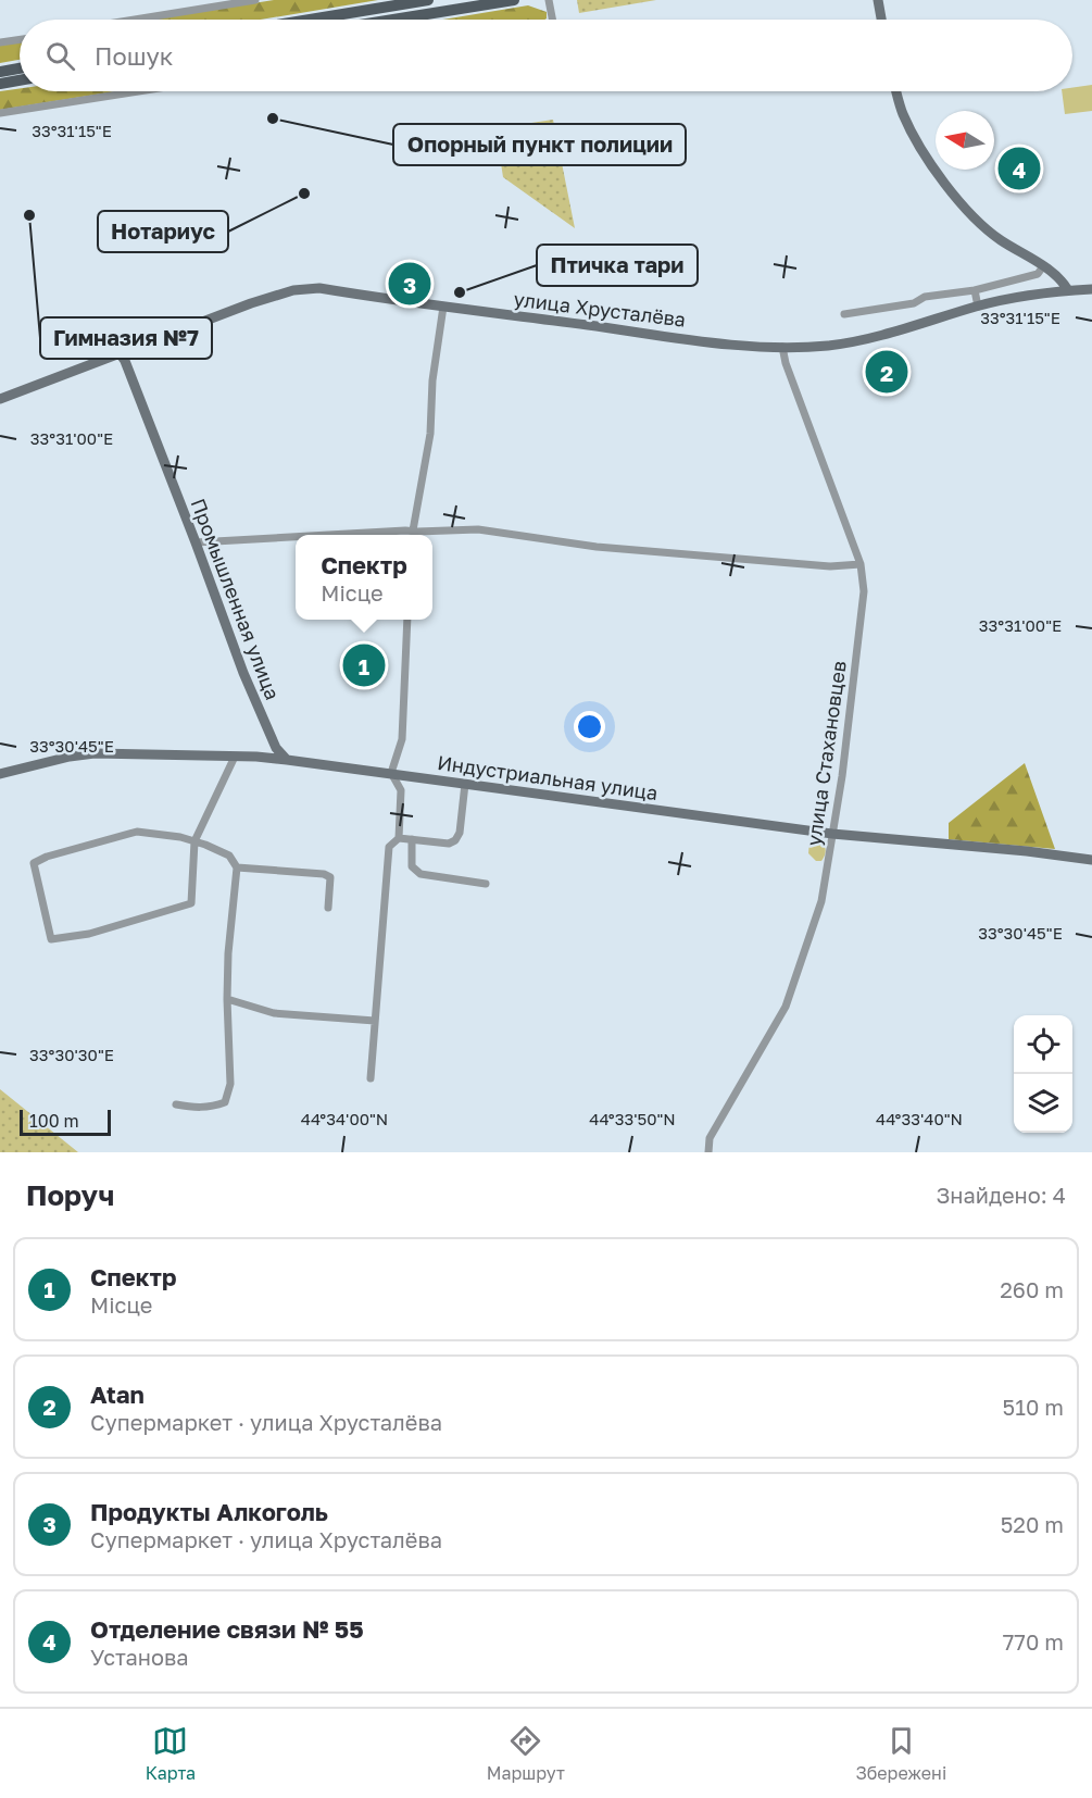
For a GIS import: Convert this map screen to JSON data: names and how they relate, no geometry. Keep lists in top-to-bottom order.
{
  "streets": {
    "main road": ["улица Хрусталёва", "Промышленная улица", "Индустриальная улица"],
    "street": ["улица Стахановцев"]
  },
  "crossings": [
    ["улица Хрусталёва", "Промышленная улица"],
    ["улица Хрусталёва", "улица Стахановцев"],
    ["Промышленная улица", "Индустриальная улица"],
    ["улица Стахановцев", "Индустриальная улица"]
  ],
  "places": [
    "Опорный пункт полиции",
    "Нотариус",
    "Гимназия №7",
    "Птичка тари"
  ],
  "scale_bar": "100 m",
  "north": "left",
  "page": {
    "search": "Пошук",
    "pins": [
      "4",
      "3",
      "2",
      "1"
    ],
    "popup": ["Спектр", "Місце"],
    "scale": "100 m",
    "heading": ["Поруч", "Знайдено: 4"],
    "list": [
      {
        "mark": "1",
        "name": "Спектр",
        "note": "Місце",
        "value": "260 m"
      },
      {
        "mark": "2",
        "name": "Atan",
        "note": "Супермаркет · улица Хрусталёва",
        "value": "510 m"
      },
      {
        "mark": "3",
        "name": "Продукты Алкоголь",
        "note": "Супермаркет · улица Хрусталёва",
        "value": "520 m"
      },
      {
        "mark": "4",
        "name": "Отделение связи № 55",
        "note": "Установа",
        "value": "770 m"
      }
    ],
    "nav": ["Карта", "Маршрут", "Збережені"]
  },
  "coordinates": [
    "33°31'15\"E",
    "33°31'00\"E",
    "33°30'45\"E",
    "33°30'30\"E",
    "44°34'00\"N",
    "44°33'50\"N",
    "44°33'40\"N"
  ]
}
